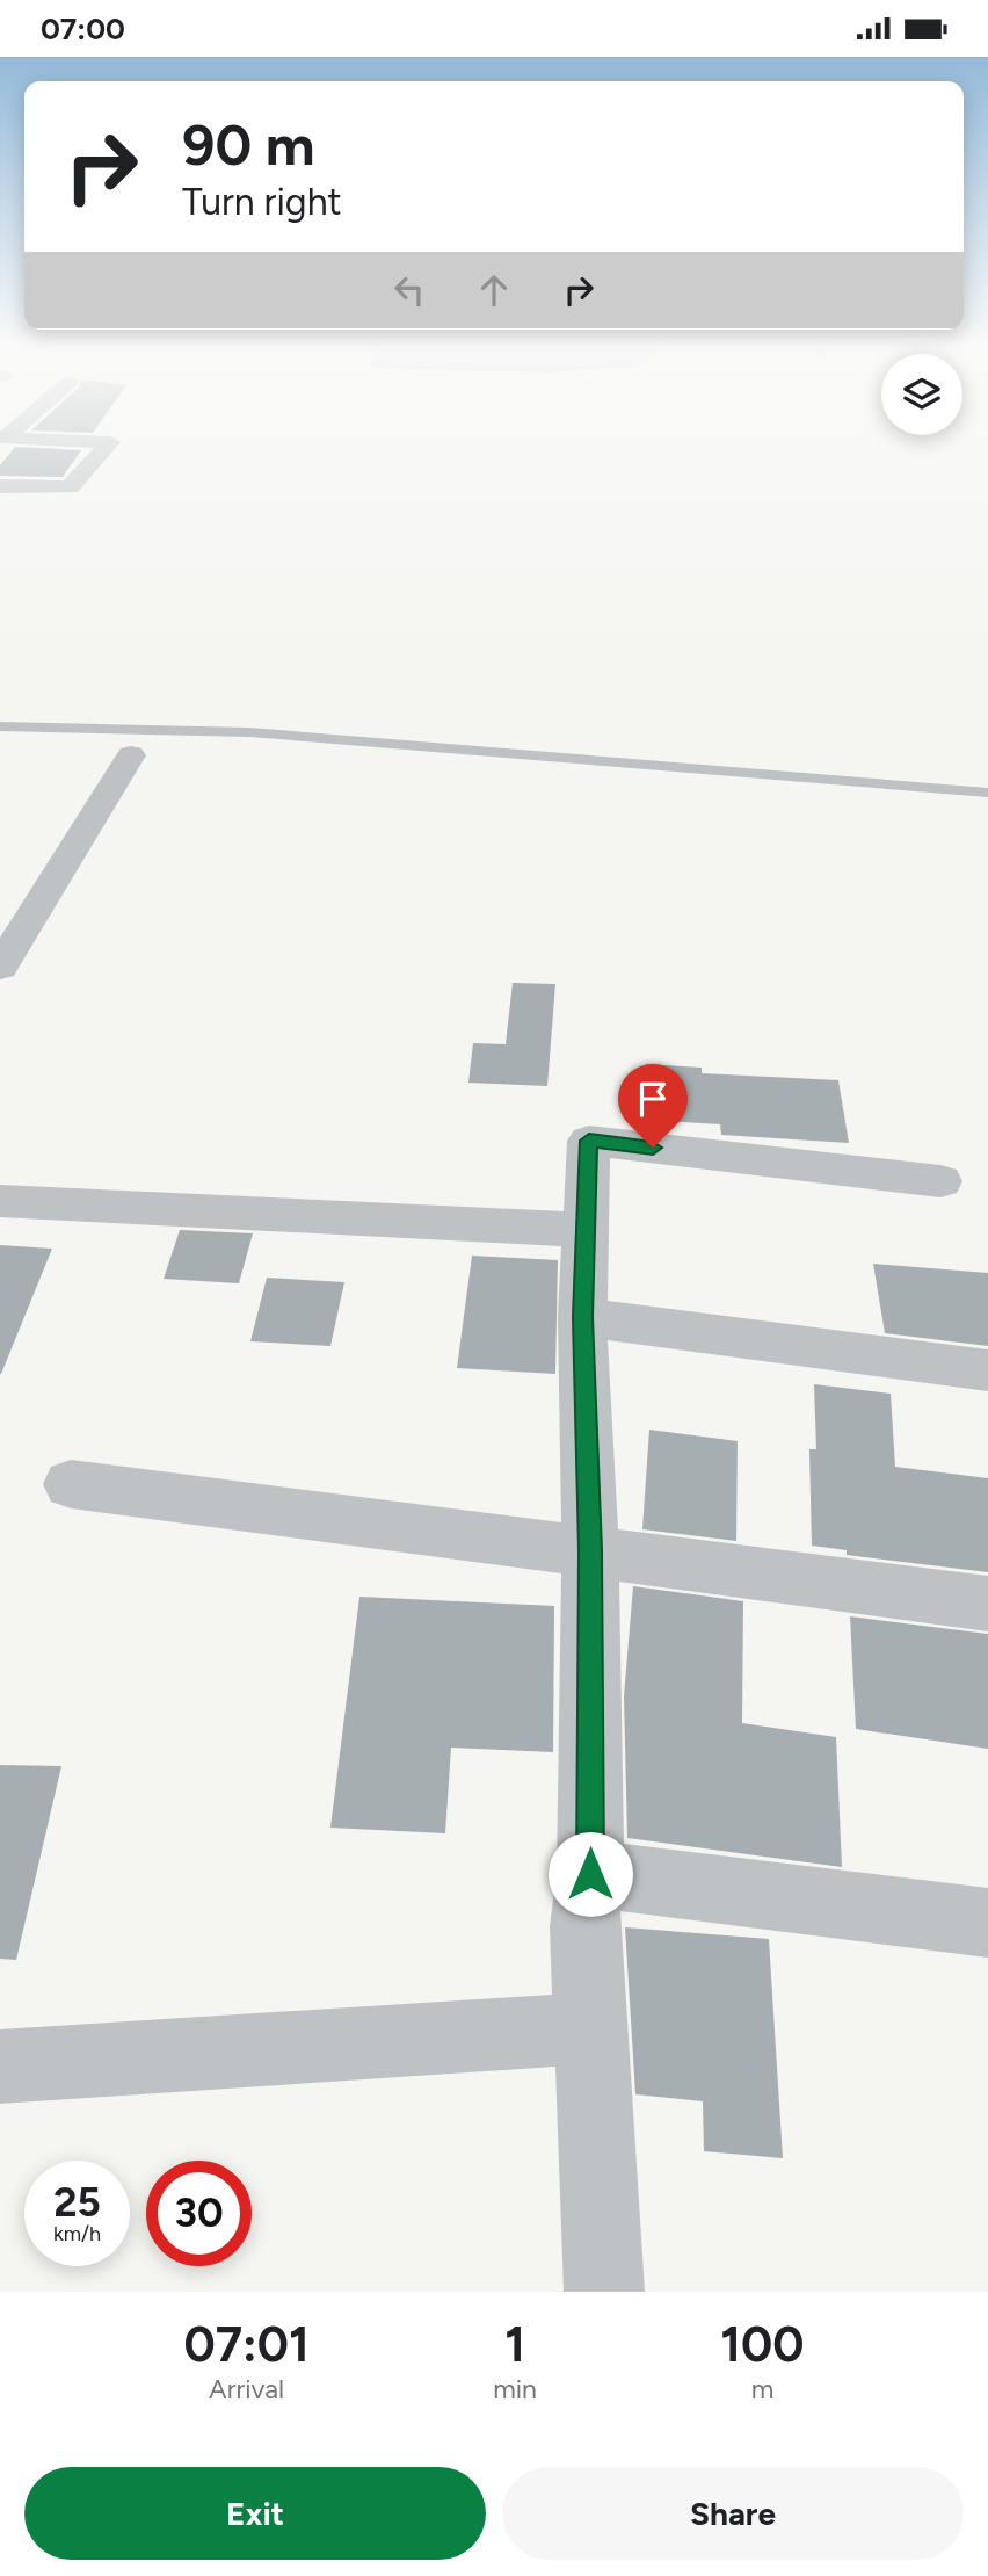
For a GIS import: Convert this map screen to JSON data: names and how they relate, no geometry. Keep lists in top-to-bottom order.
{
  "page": {
    "status": "07:00",
    "turn": ["90 m", "Turn right"],
    "speed": "25 km/h",
    "limit": "30",
    "eta": [
      "07:01",
      "Arrival",
      "1",
      "min",
      "100",
      "m"
    ],
    "buttons": ["Exit", "Share"]
  }
}
